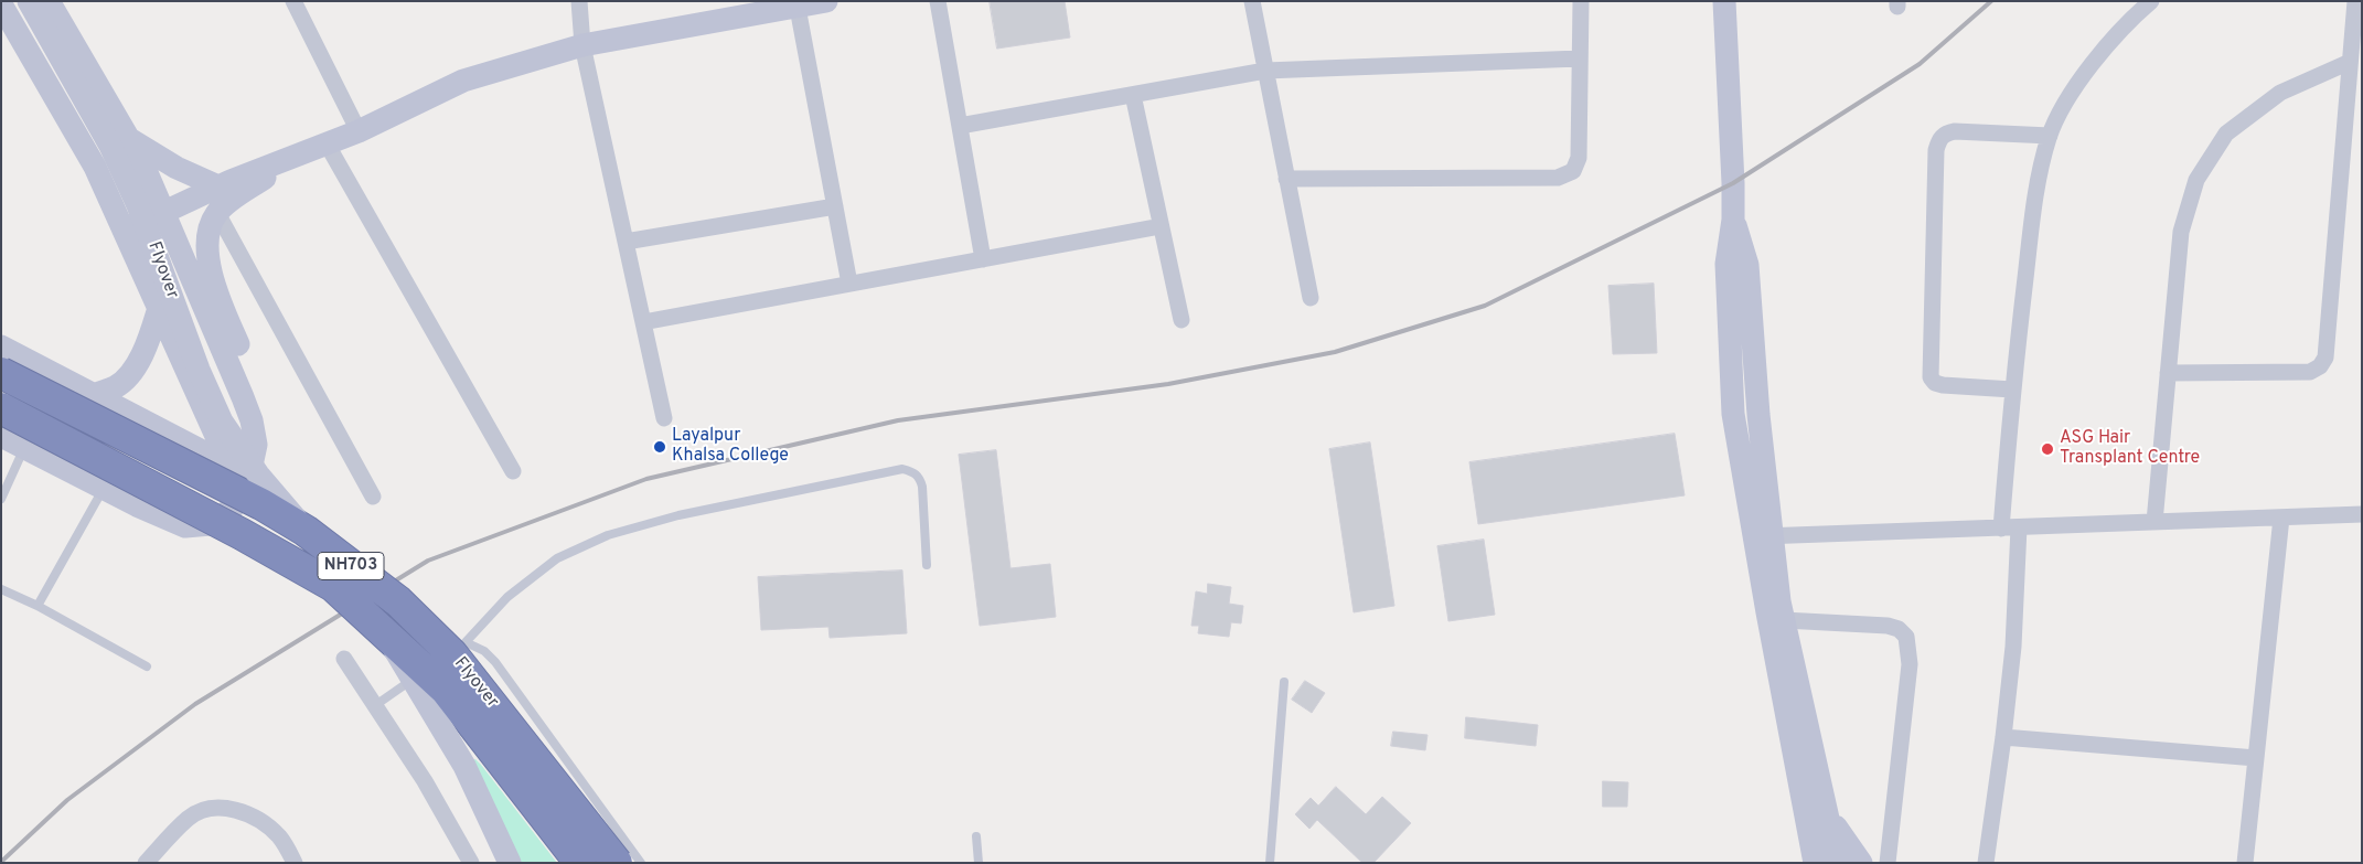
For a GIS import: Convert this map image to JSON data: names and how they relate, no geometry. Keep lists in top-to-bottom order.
{
  "streets": {
    "highway": ["Flyover", "NH703"]
  },
  "places": ["Layalpur Khalsa College", "ASG Hair Transplant Centre"]
}
